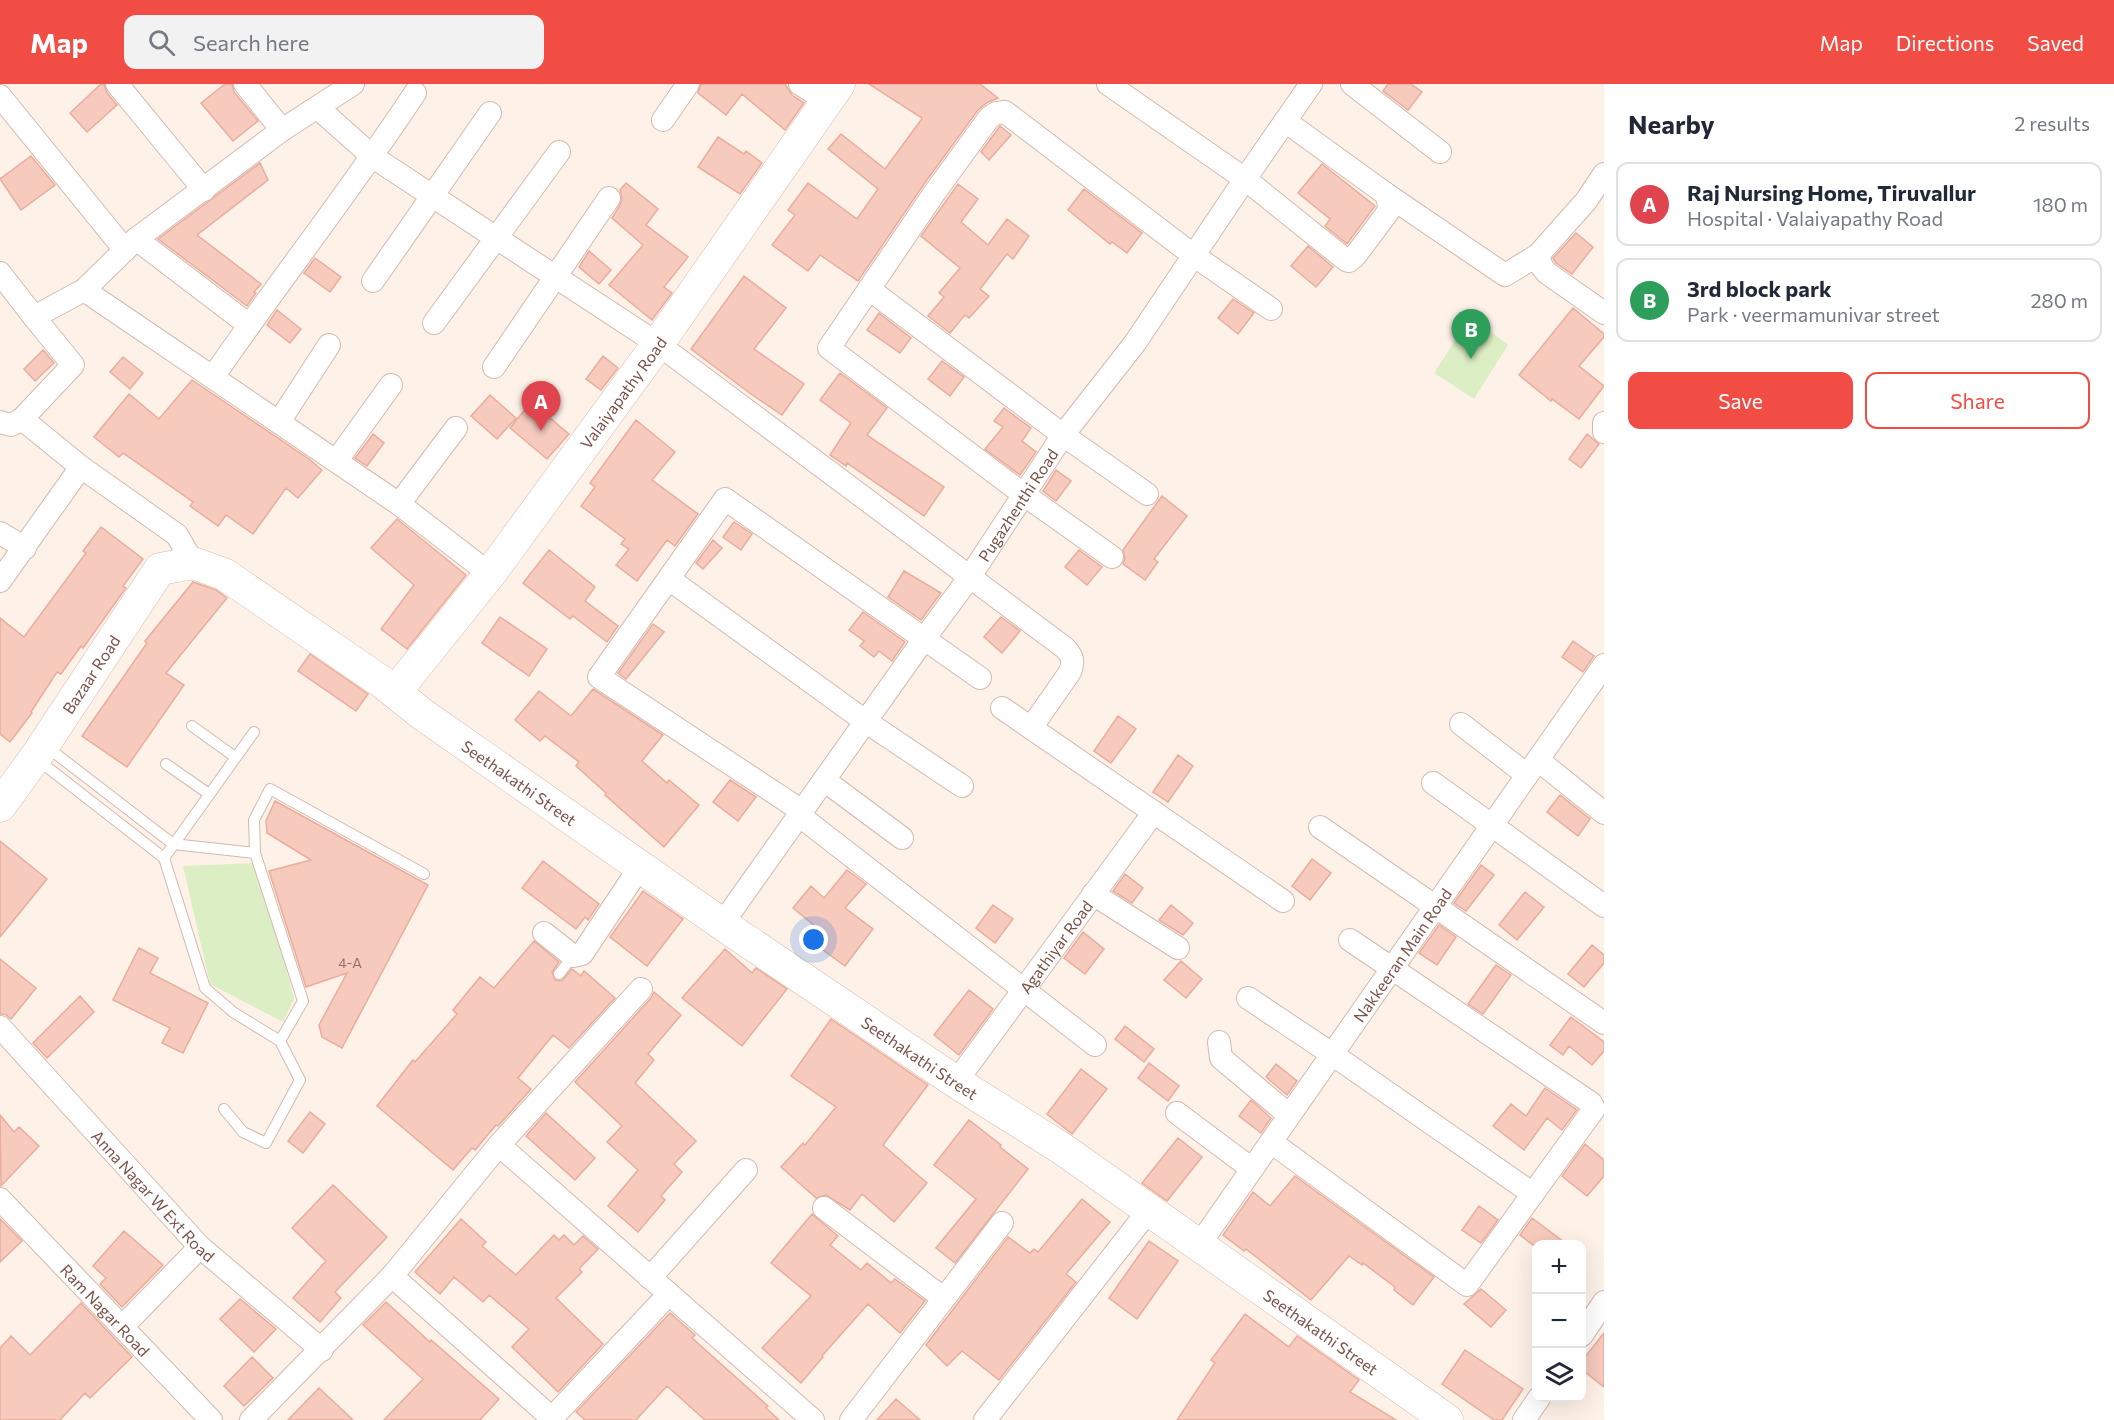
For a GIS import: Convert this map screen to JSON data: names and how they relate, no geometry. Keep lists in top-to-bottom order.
{
  "streets": {
    "street": [
      "Valaiyapathy Road",
      "Pugazhenthi Road",
      "Bazaar Road",
      "Seethakathi Street",
      "Agathiyar Road",
      "Nakkeeran Main Road",
      "Anna Nagar W Ext Road",
      "Ram Nagar Road"
    ]
  },
  "crossings": [
    ["Valaiyapathy Road", "Seethakathi Street"],
    ["Pugazhenthi Road", "Seethakathi Street"],
    ["Bazaar Road", "Seethakathi Street"],
    ["Seethakathi Street", "Agathiyar Road"],
    ["Seethakathi Street", "Nakkeeran Main Road"]
  ],
  "house_numbers": ["4-A"],
  "page": {
    "header": "Map",
    "search": "Search here",
    "nav": ["Map", "Directions", "Saved"],
    "heading": ["Nearby", "2 results"],
    "list": [
      {
        "mark": "A",
        "name": "Raj Nursing Home, Tiruvallur",
        "note": "Hospital · Valaiyapathy Road",
        "value": "180 m"
      },
      {
        "mark": "B",
        "name": "3rd block park",
        "note": "Park · veermamunivar street",
        "value": "280 m"
      }
    ],
    "pins": ["B", "A"],
    "buttons": ["Save", "Share"],
    "map_buttons": ["+", "−"]
  }
}
